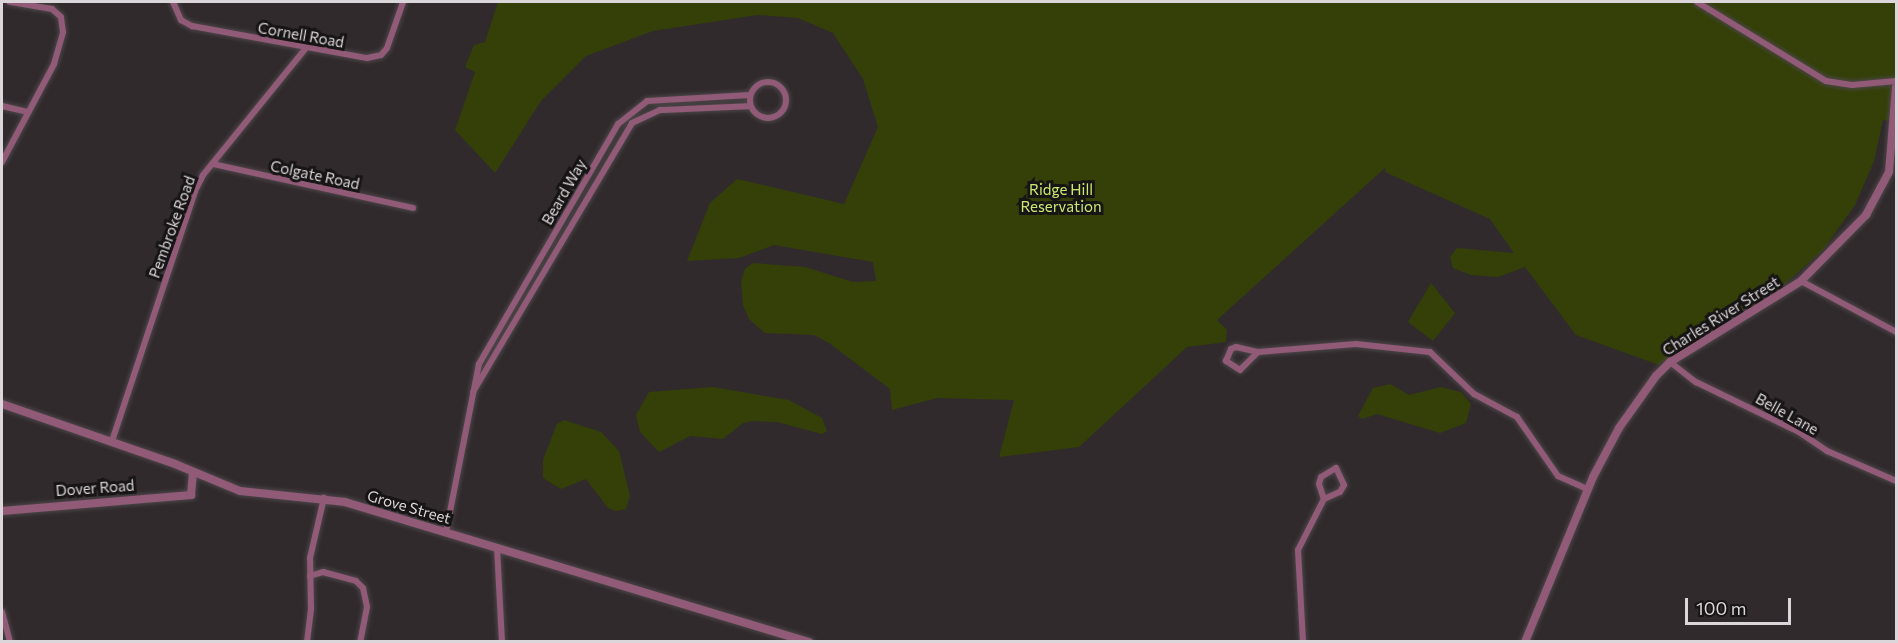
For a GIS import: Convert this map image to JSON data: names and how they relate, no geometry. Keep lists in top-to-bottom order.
{
  "streets": {
    "street": [
      "Cornell Road",
      "Colgate Road",
      "Beard Way",
      "Pembroke Road",
      "Charles River Street",
      "Belle Lane",
      "Dover Road",
      "Grove Street"
    ]
  },
  "crossings": [
    ["Cornell Road", "Pembroke Road"],
    ["Colgate Road", "Pembroke Road"],
    ["Beard Way", "Grove Street"],
    ["Pembroke Road", "Grove Street"],
    ["Charles River Street", "Belle Lane"],
    ["Dover Road", "Grove Street"]
  ],
  "parks": ["Ridge Hill Reservation"],
  "scale_bar": "100 m"
}
